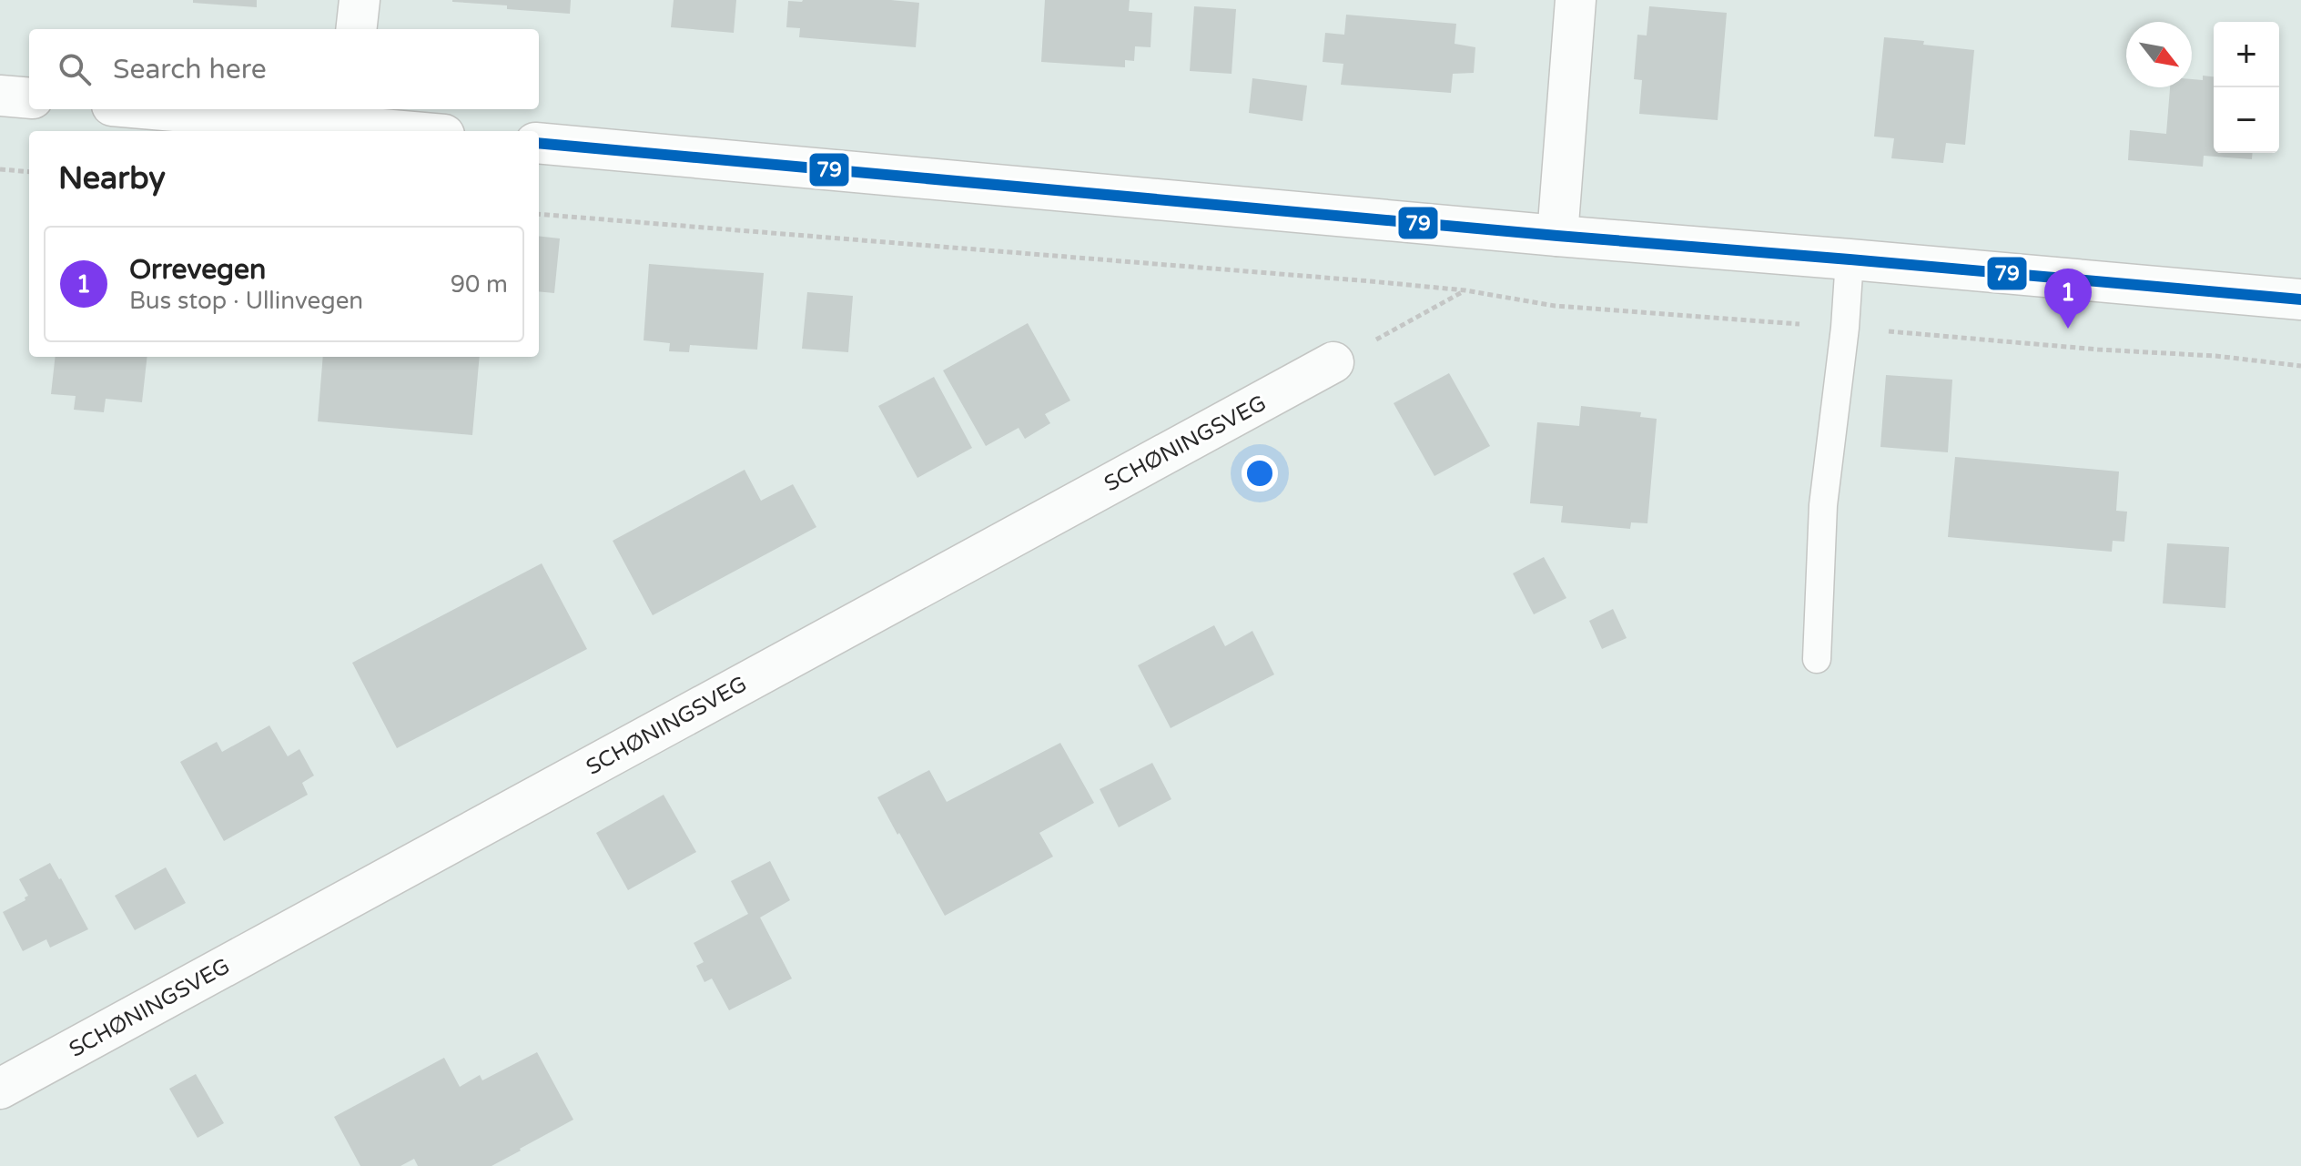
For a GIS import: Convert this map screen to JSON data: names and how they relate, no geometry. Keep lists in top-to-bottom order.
{
  "streets": {
    "main road": ["SCHØNINGSVEG"]
  },
  "lines": ["transit line 79"],
  "north": "bottom right",
  "page": {
    "map_buttons": ["+", "−"],
    "search": "Search here",
    "heading": "Nearby",
    "list": [
      {
        "mark": "1",
        "name": "Orrevegen",
        "note": "Bus stop · Ullinvegen",
        "value": "90 m"
      }
    ],
    "pins": "1"
  }
}
